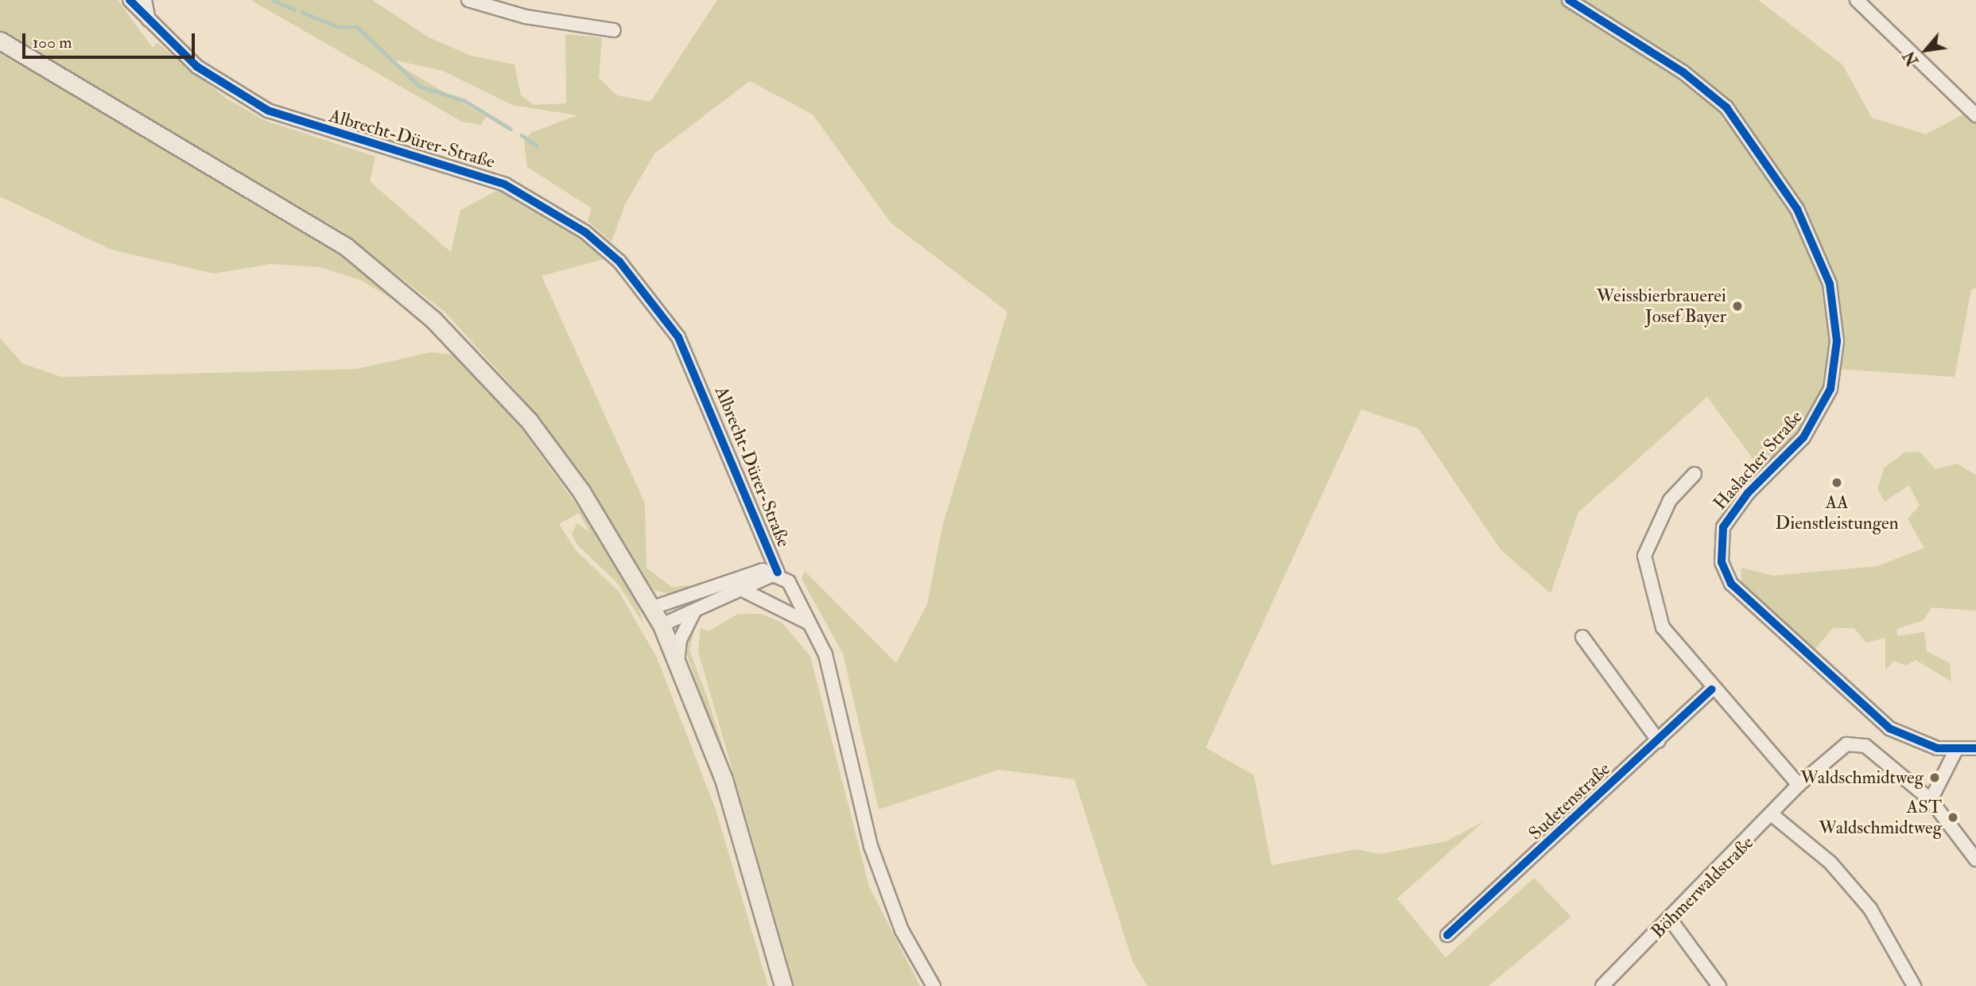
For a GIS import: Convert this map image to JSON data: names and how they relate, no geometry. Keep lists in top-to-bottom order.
{
  "streets": {
    "street": [
      "Albrecht-Dürer-Straße",
      "Haslacher Straße",
      "Sudetenstraße",
      "Böhmerwaldstraße"
    ]
  },
  "places": [
    "Weissbierbrauerei Josef Bayer",
    "AA Dienstleistungen",
    "Waldschmidtweg",
    "AST Waldschmidtweg"
  ],
  "scale_bar": "100 m",
  "north": "bottom left"
}
